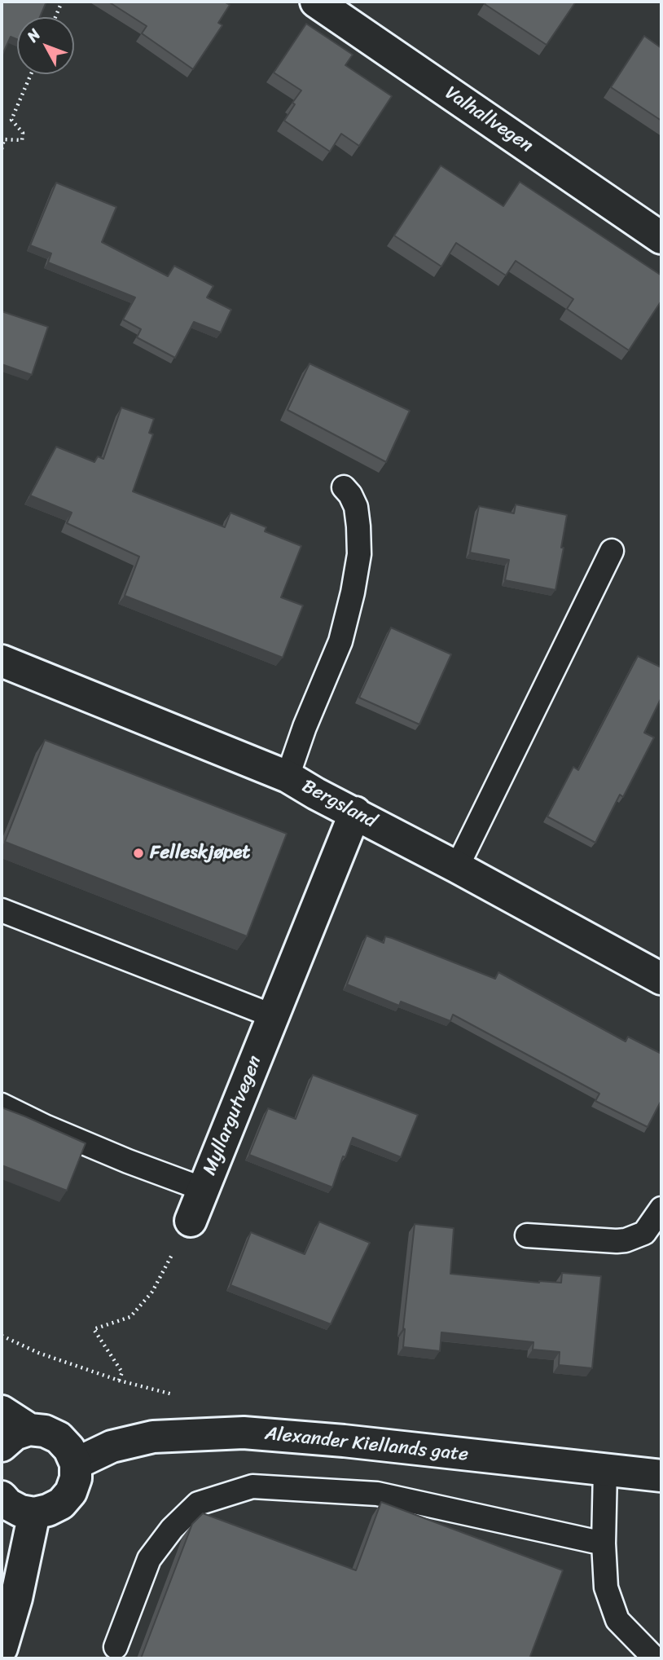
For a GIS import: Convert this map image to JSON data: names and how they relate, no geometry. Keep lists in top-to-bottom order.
{
  "streets": {
    "street": [
      "Valhallvegen",
      "Bergsland",
      "Myllargutvegen",
      "Alexander Kiellands gate"
    ]
  },
  "crossings": [
    ["Bergsland", "Myllargutvegen"]
  ],
  "places": ["Felleskjøpet"],
  "north": "top left"
}
